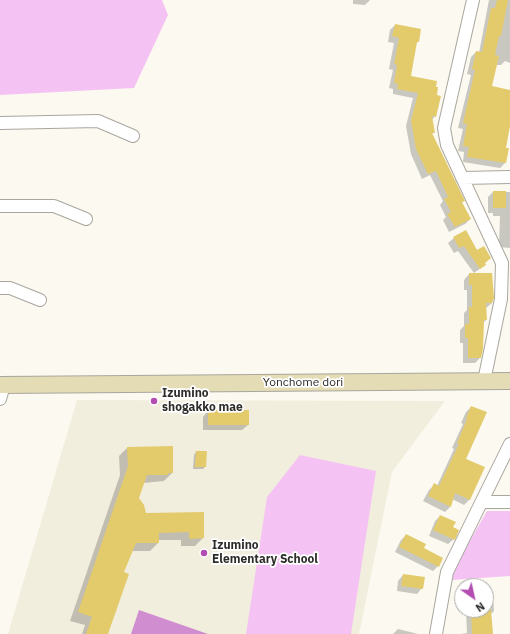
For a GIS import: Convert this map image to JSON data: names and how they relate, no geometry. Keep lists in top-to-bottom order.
{
  "streets": {
    "street": ["Yonchome dori"]
  },
  "places": ["Izumino shogakko mae", "Izumino Elementary School"],
  "north": "bottom right"
}
